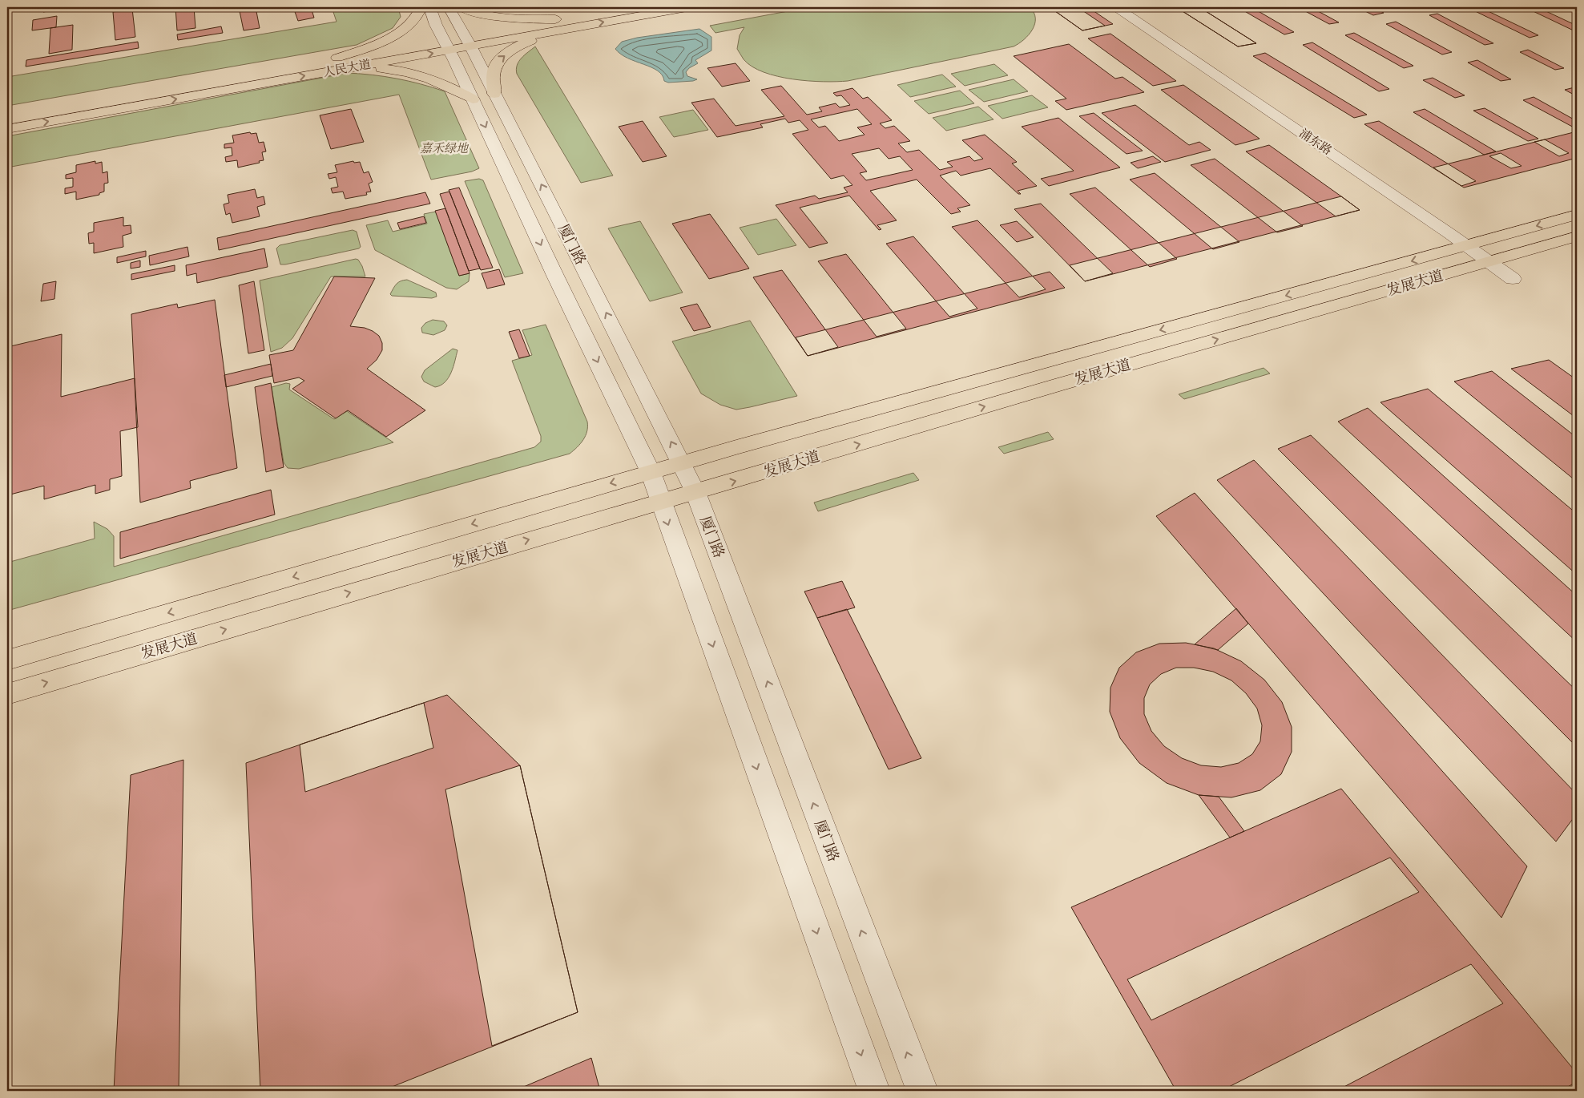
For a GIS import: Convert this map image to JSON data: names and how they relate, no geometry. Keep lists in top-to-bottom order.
{
  "streets": {
    "main road": ["人民大道", "发展大道"],
    "street": ["浦东路", "厦门路"]
  },
  "crossings": [
    ["人民大道", "厦门路"],
    ["浦东路", "发展大道"],
    ["厦门路", "发展大道"]
  ],
  "parks": ["嘉禾绿地"]
}
